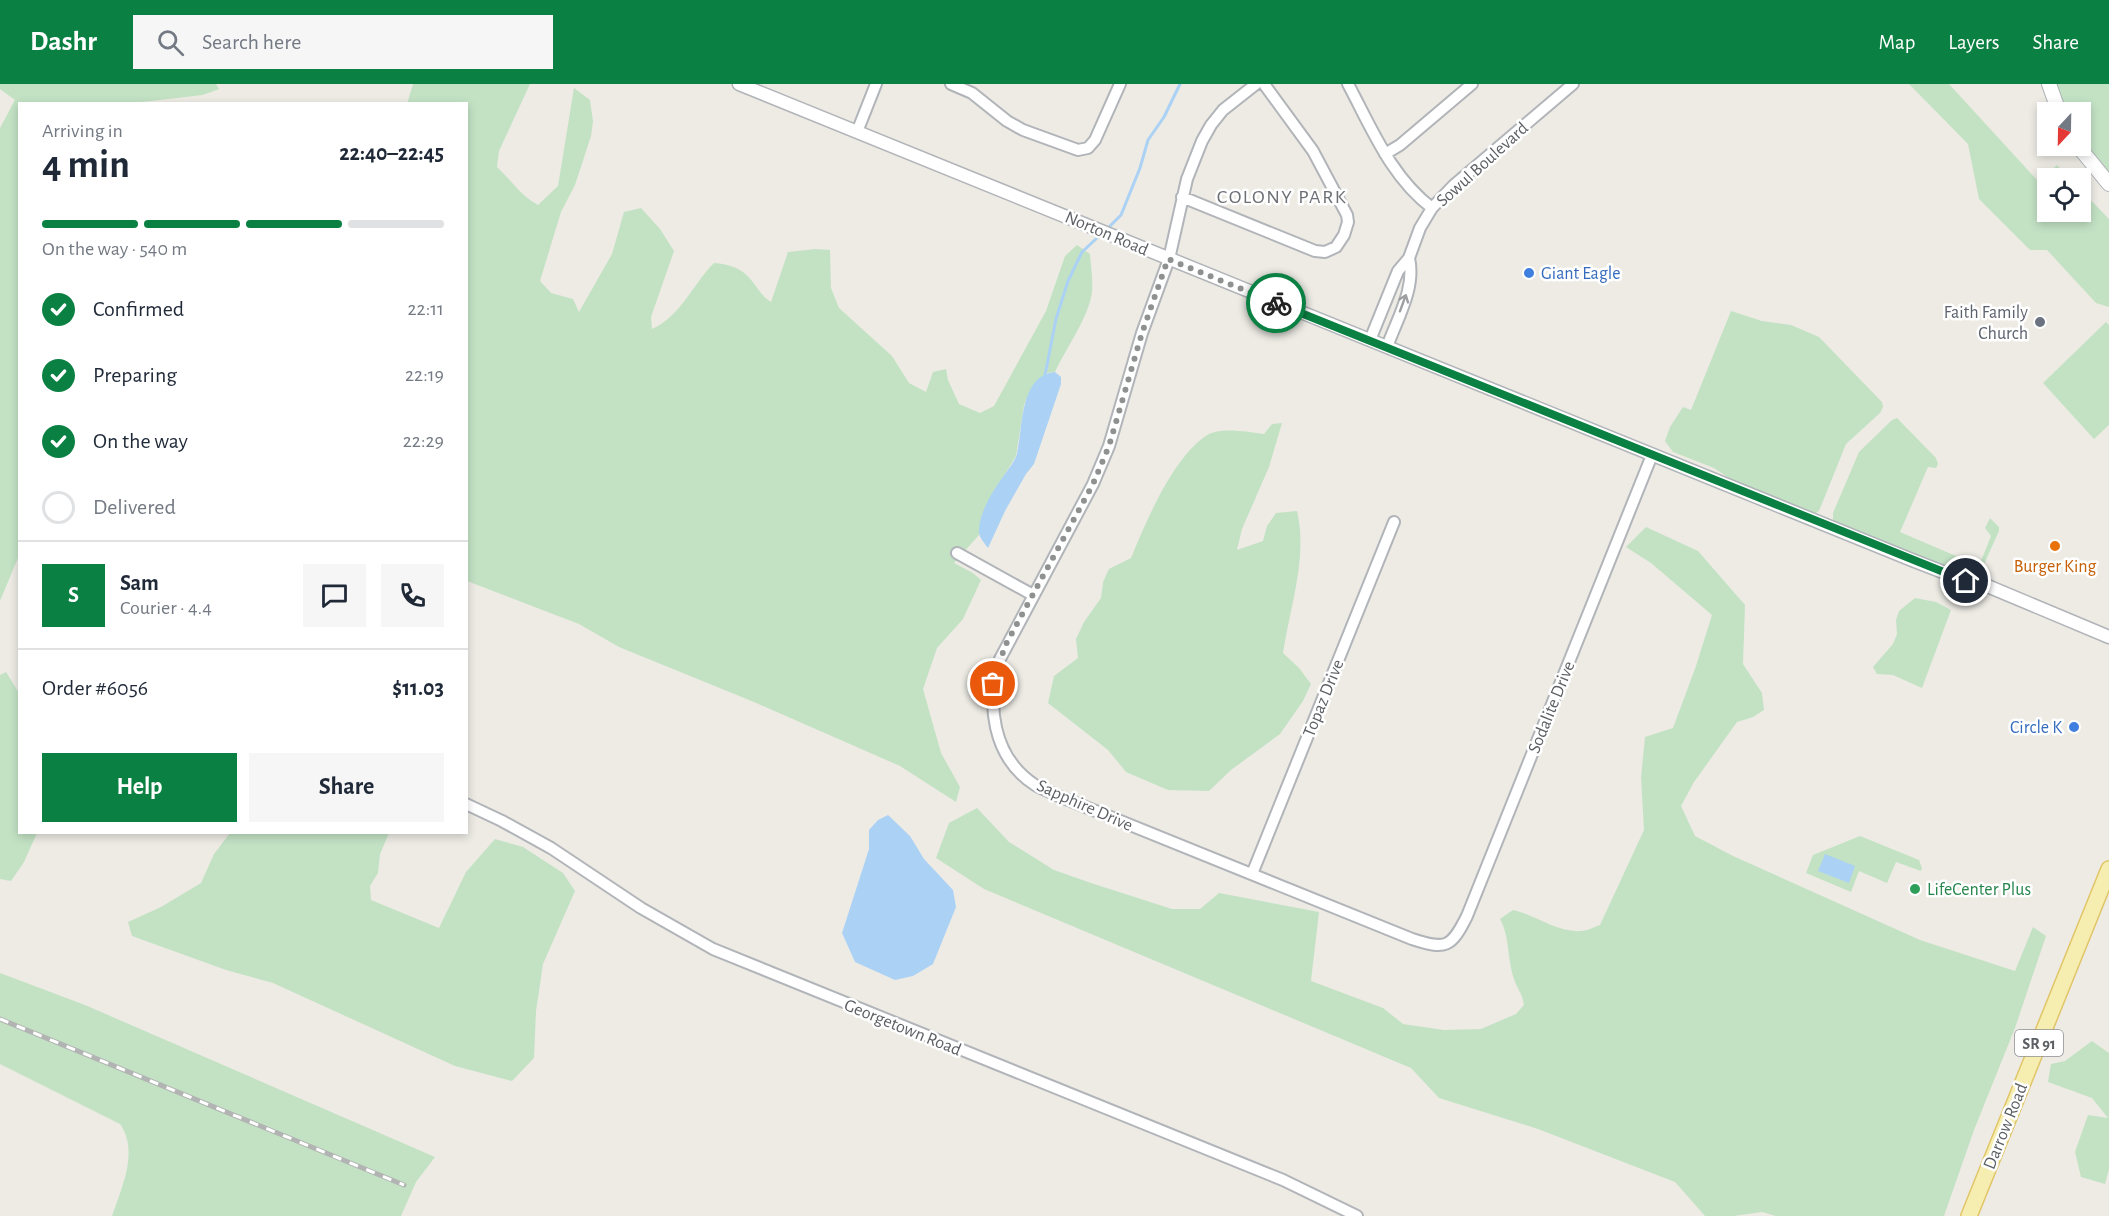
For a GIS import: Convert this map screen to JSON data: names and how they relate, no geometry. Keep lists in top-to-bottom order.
{
  "streets": {
    "main road": ["SR 91", "Darrow Road"],
    "street": [
      "Sowul Boulevard",
      "Norton Road",
      "Topaz Drive",
      "Sodalite Drive",
      "Sapphire Drive",
      "Georgetown Road"
    ]
  },
  "crossings": [
    ["Sowul Boulevard", "Norton Road"],
    ["Norton Road", "Sodalite Drive"],
    ["Norton Road", "Sapphire Drive"],
    ["Topaz Drive", "Sapphire Drive"],
    ["Sodalite Drive", "Sapphire Drive"]
  ],
  "districts": ["COLONY PARK"],
  "places": [
    "Giant Eagle",
    "Faith Family Church",
    "Burger King",
    "Circle K",
    "LifeCenter Plus"
  ],
  "north": "bottom",
  "page": {
    "header": "Dashr",
    "search": "Search here",
    "nav": ["Map", "Layers", "Share"],
    "heading": ["4 min", "Arriving in", "22:40–22:45"],
    "panel": [
      "Sam",
      "Courier · 4.4",
      "Order #6056",
      "$11.03"
    ],
    "bar": "On the way · 540 m",
    "list": [
      ["Confirmed", "22:11"],
      ["Preparing", "22:19"],
      ["On the way", "22:29"],
      "Delivered"
    ],
    "round": "S",
    "buttons": ["Help", "Share"]
  }
}
